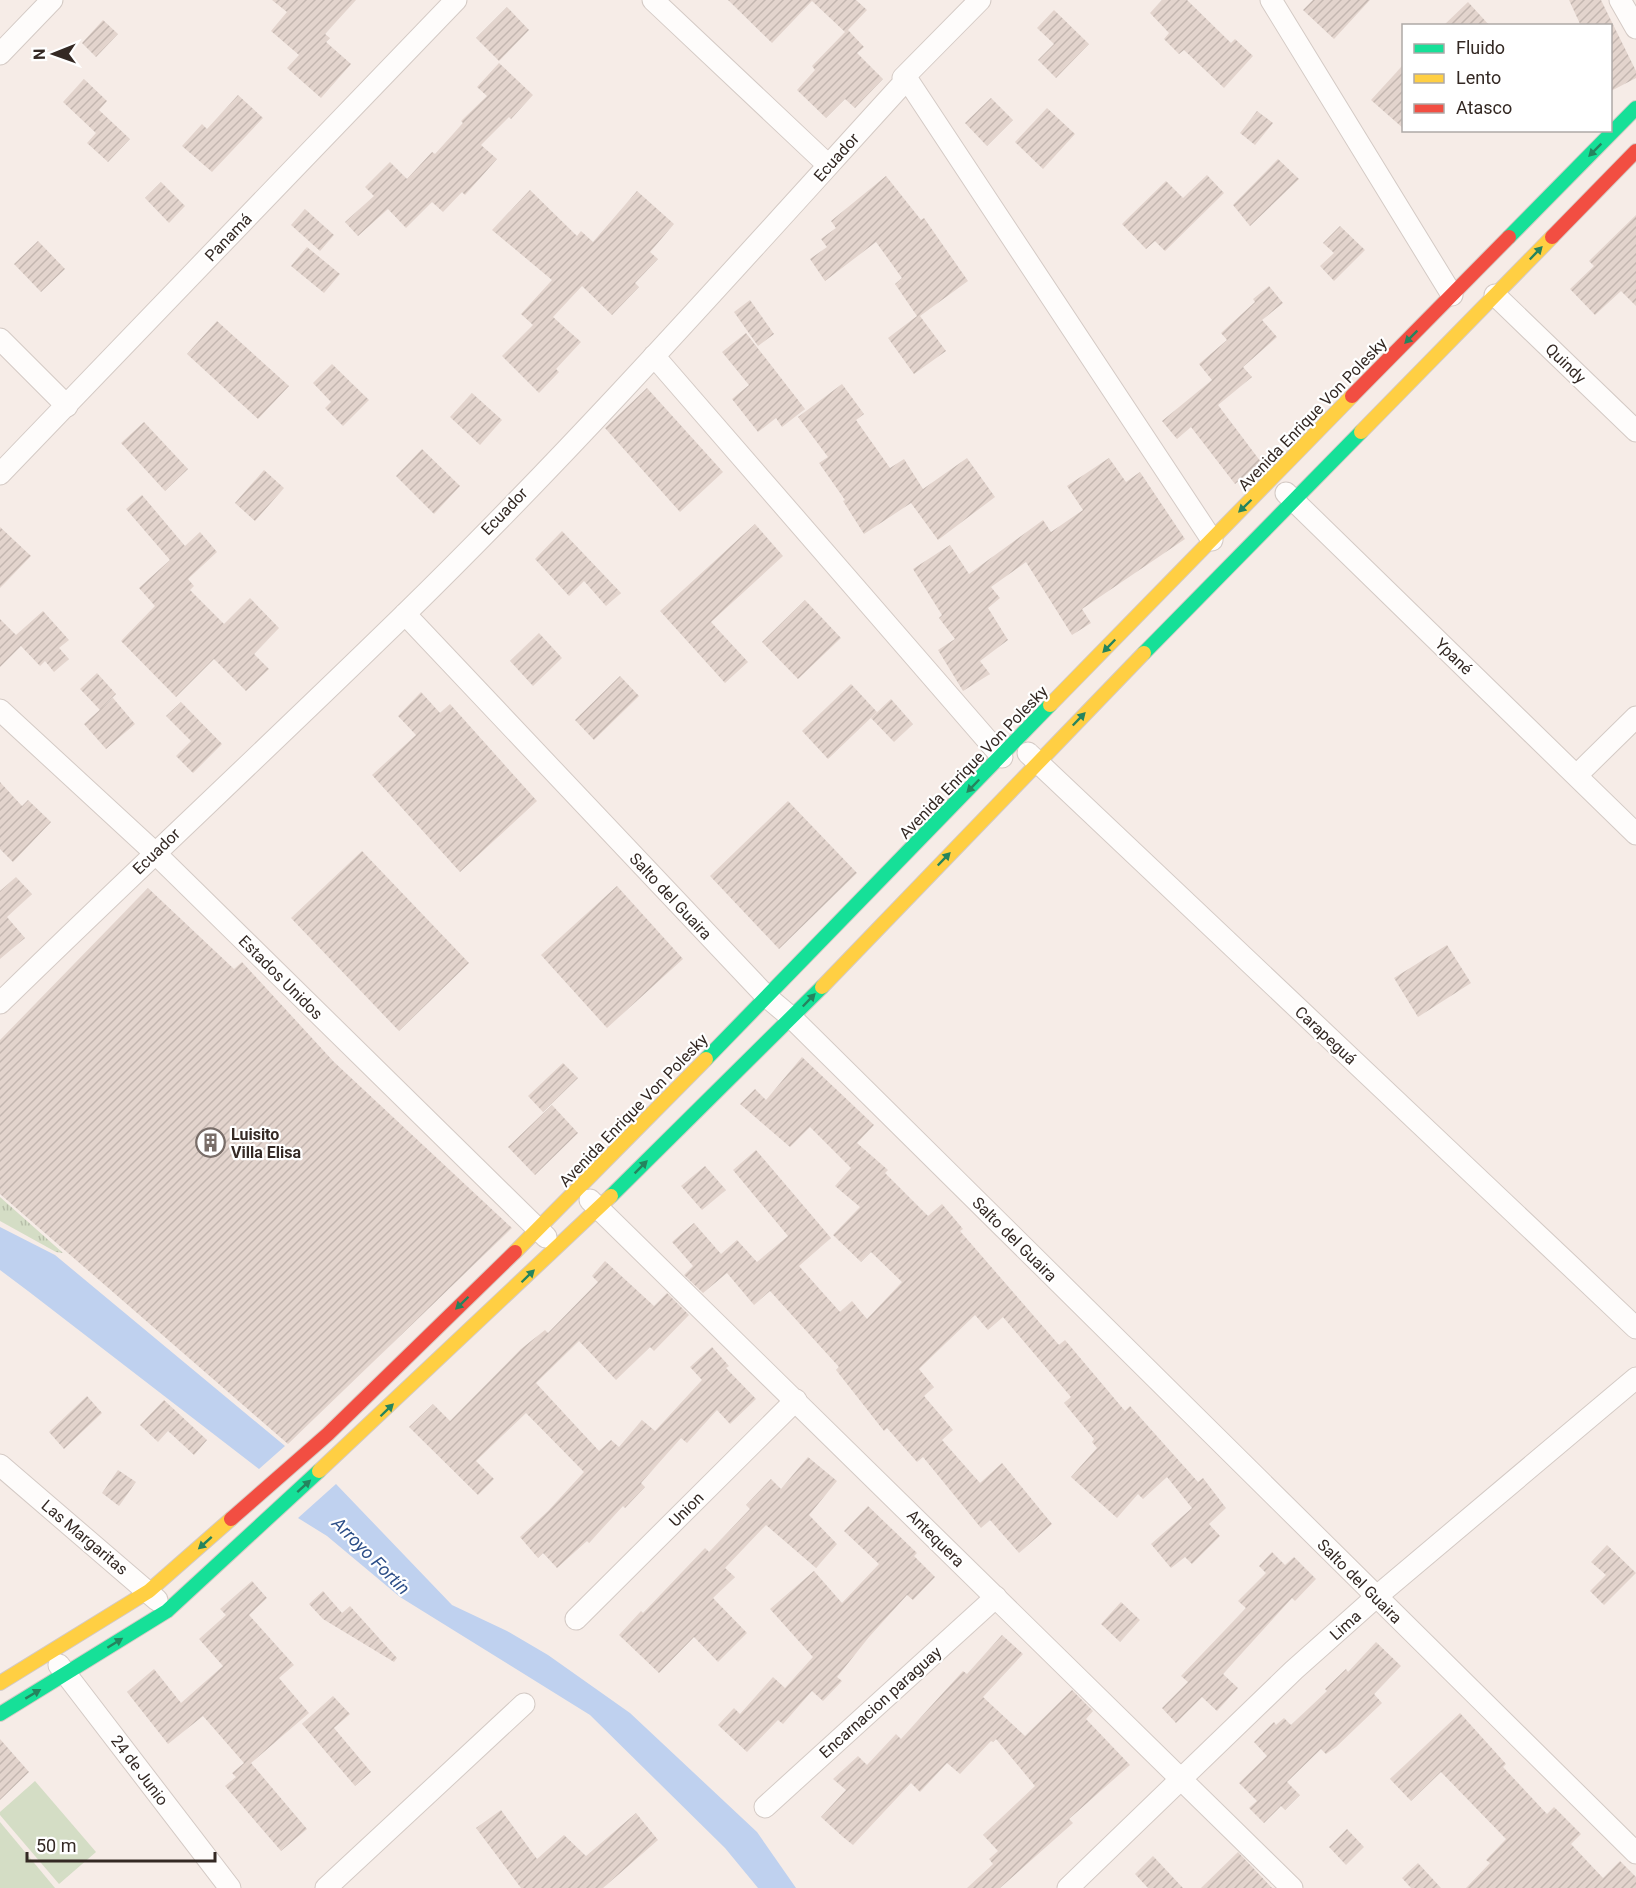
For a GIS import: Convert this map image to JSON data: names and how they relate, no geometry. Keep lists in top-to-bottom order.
{
  "streets": {
    "main road": ["Avenida Enrique Von Polesky"],
    "street": [
      "Ecuador",
      "Panamá",
      "Quindy",
      "Ypané",
      "Salto del Guaira",
      "Estados Unidos",
      "Carapeguá",
      "Union",
      "Las Margaritas",
      "Antequera",
      "Lima",
      "Encarnacion paraguay",
      "24 de Junio"
    ]
  },
  "crossings": [
    ["Ecuador", "Salto del Guaira"],
    ["Ecuador", "Estados Unidos"],
    ["Quindy", "Avenida Enrique Von Polesky"],
    ["Avenida Enrique Von Polesky", "Ypané"],
    ["Avenida Enrique Von Polesky", "Salto del Guaira"],
    ["Avenida Enrique Von Polesky", "Estados Unidos"],
    ["Avenida Enrique Von Polesky", "Carapeguá"],
    ["Avenida Enrique Von Polesky", "Las Margaritas"],
    ["Avenida Enrique Von Polesky", "Antequera"],
    ["Salto del Guaira", "Lima"],
    ["Union", "Antequera"],
    ["Antequera", "Lima"],
    ["Antequera", "Encarnacion paraguay"]
  ],
  "water": ["Arroyo Fortín"],
  "places": {
    "building": ["Luisito Villa Elisa"]
  },
  "legend": ["Fluido", "Lento", "Atasco"],
  "scale_bar": "50 m",
  "north": "left"
}
